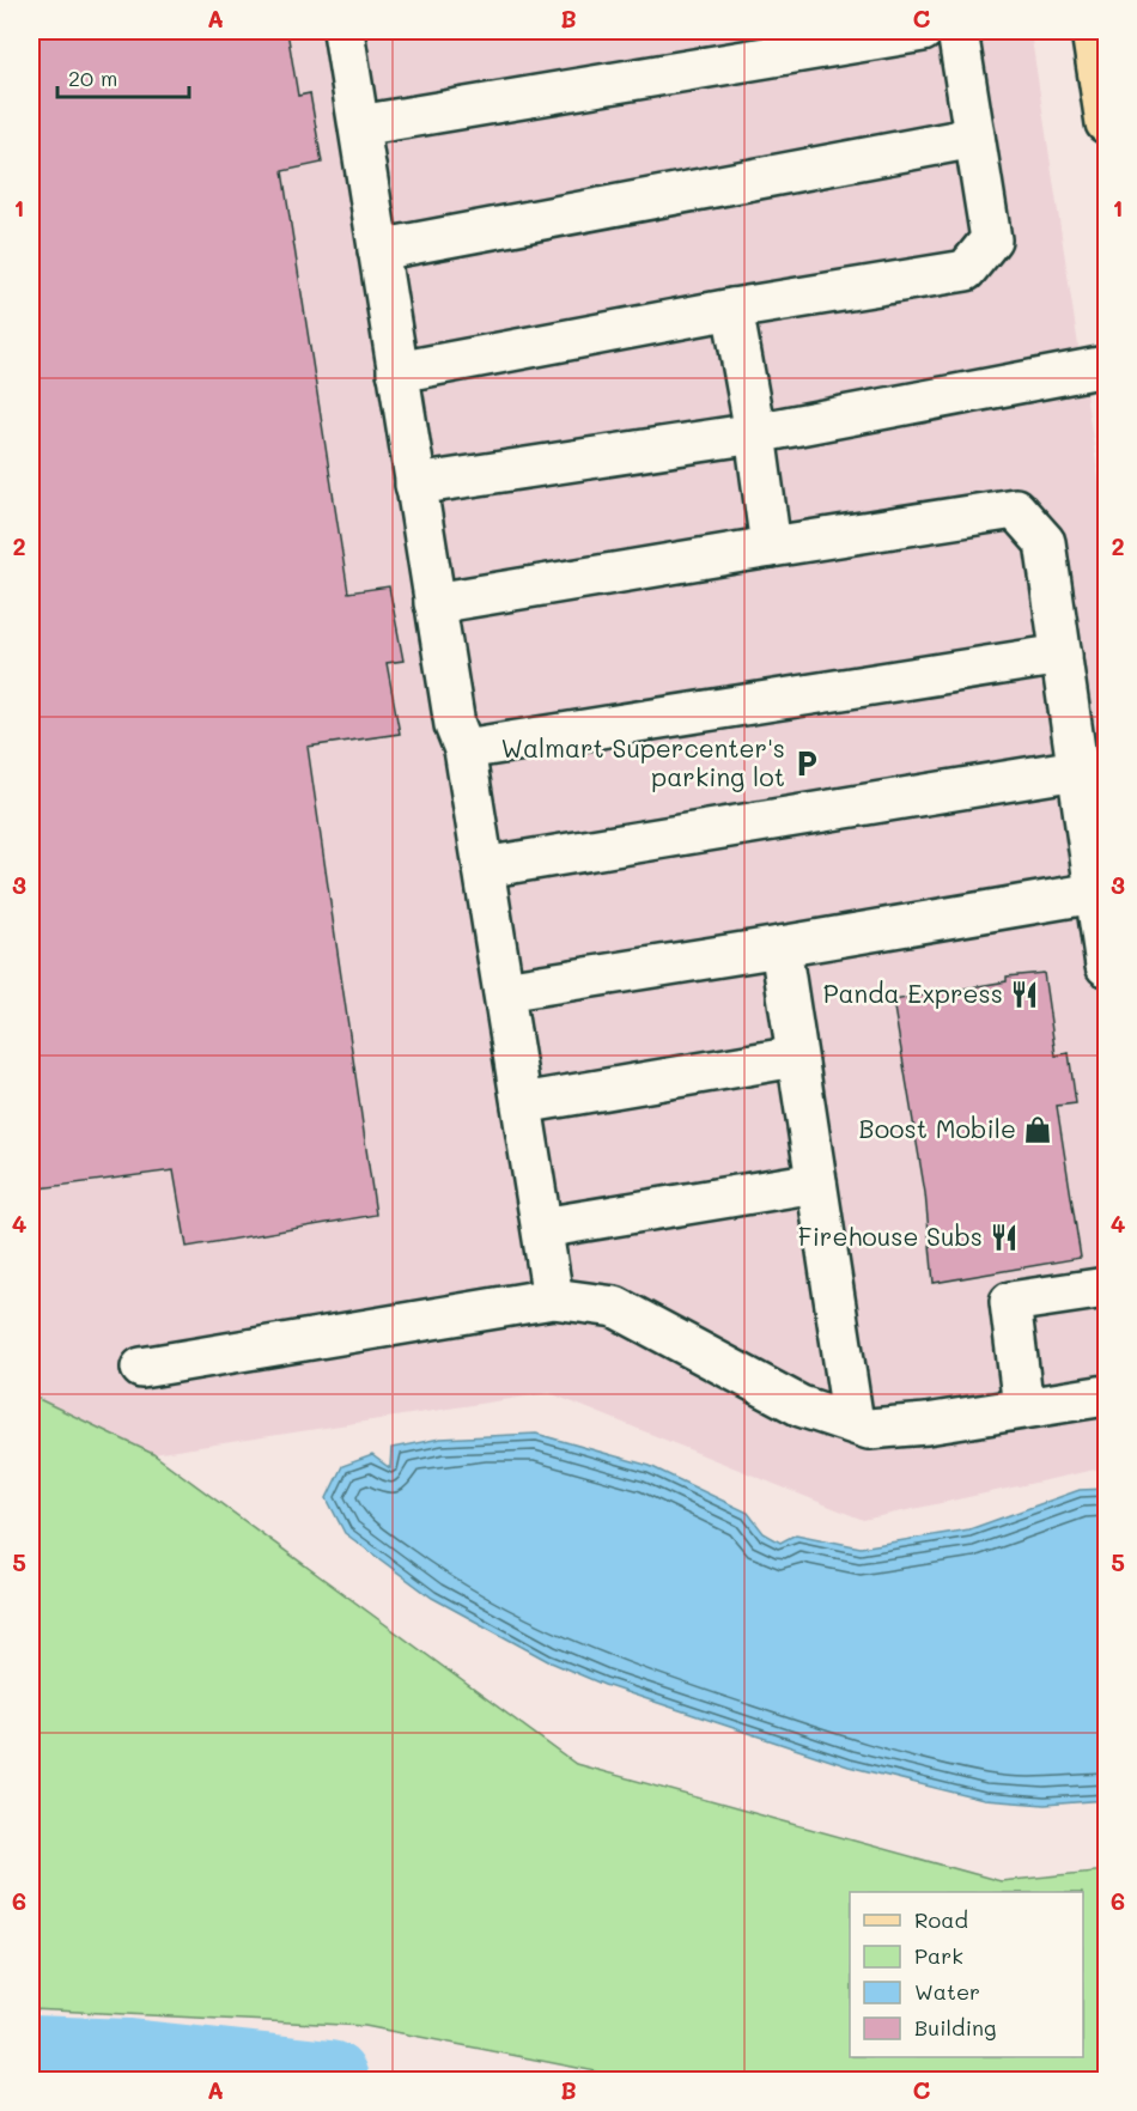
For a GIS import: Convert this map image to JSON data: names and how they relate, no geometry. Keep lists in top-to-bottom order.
{
  "places": {
    "parking": ["Walmart Supercenter's parking lot"],
    "restaurant": ["Panda Express", "Firehouse Subs"],
    "shop": ["Boost Mobile"]
  },
  "legend": [
    "Road",
    "Park",
    "Water",
    "Building"
  ],
  "scale_bar": "20 m",
  "grid": {
    "columns": ["A", "B", "C"],
    "rows": [
      "1",
      "2",
      "3",
      "4",
      "5",
      "6"
    ]
  }
}
